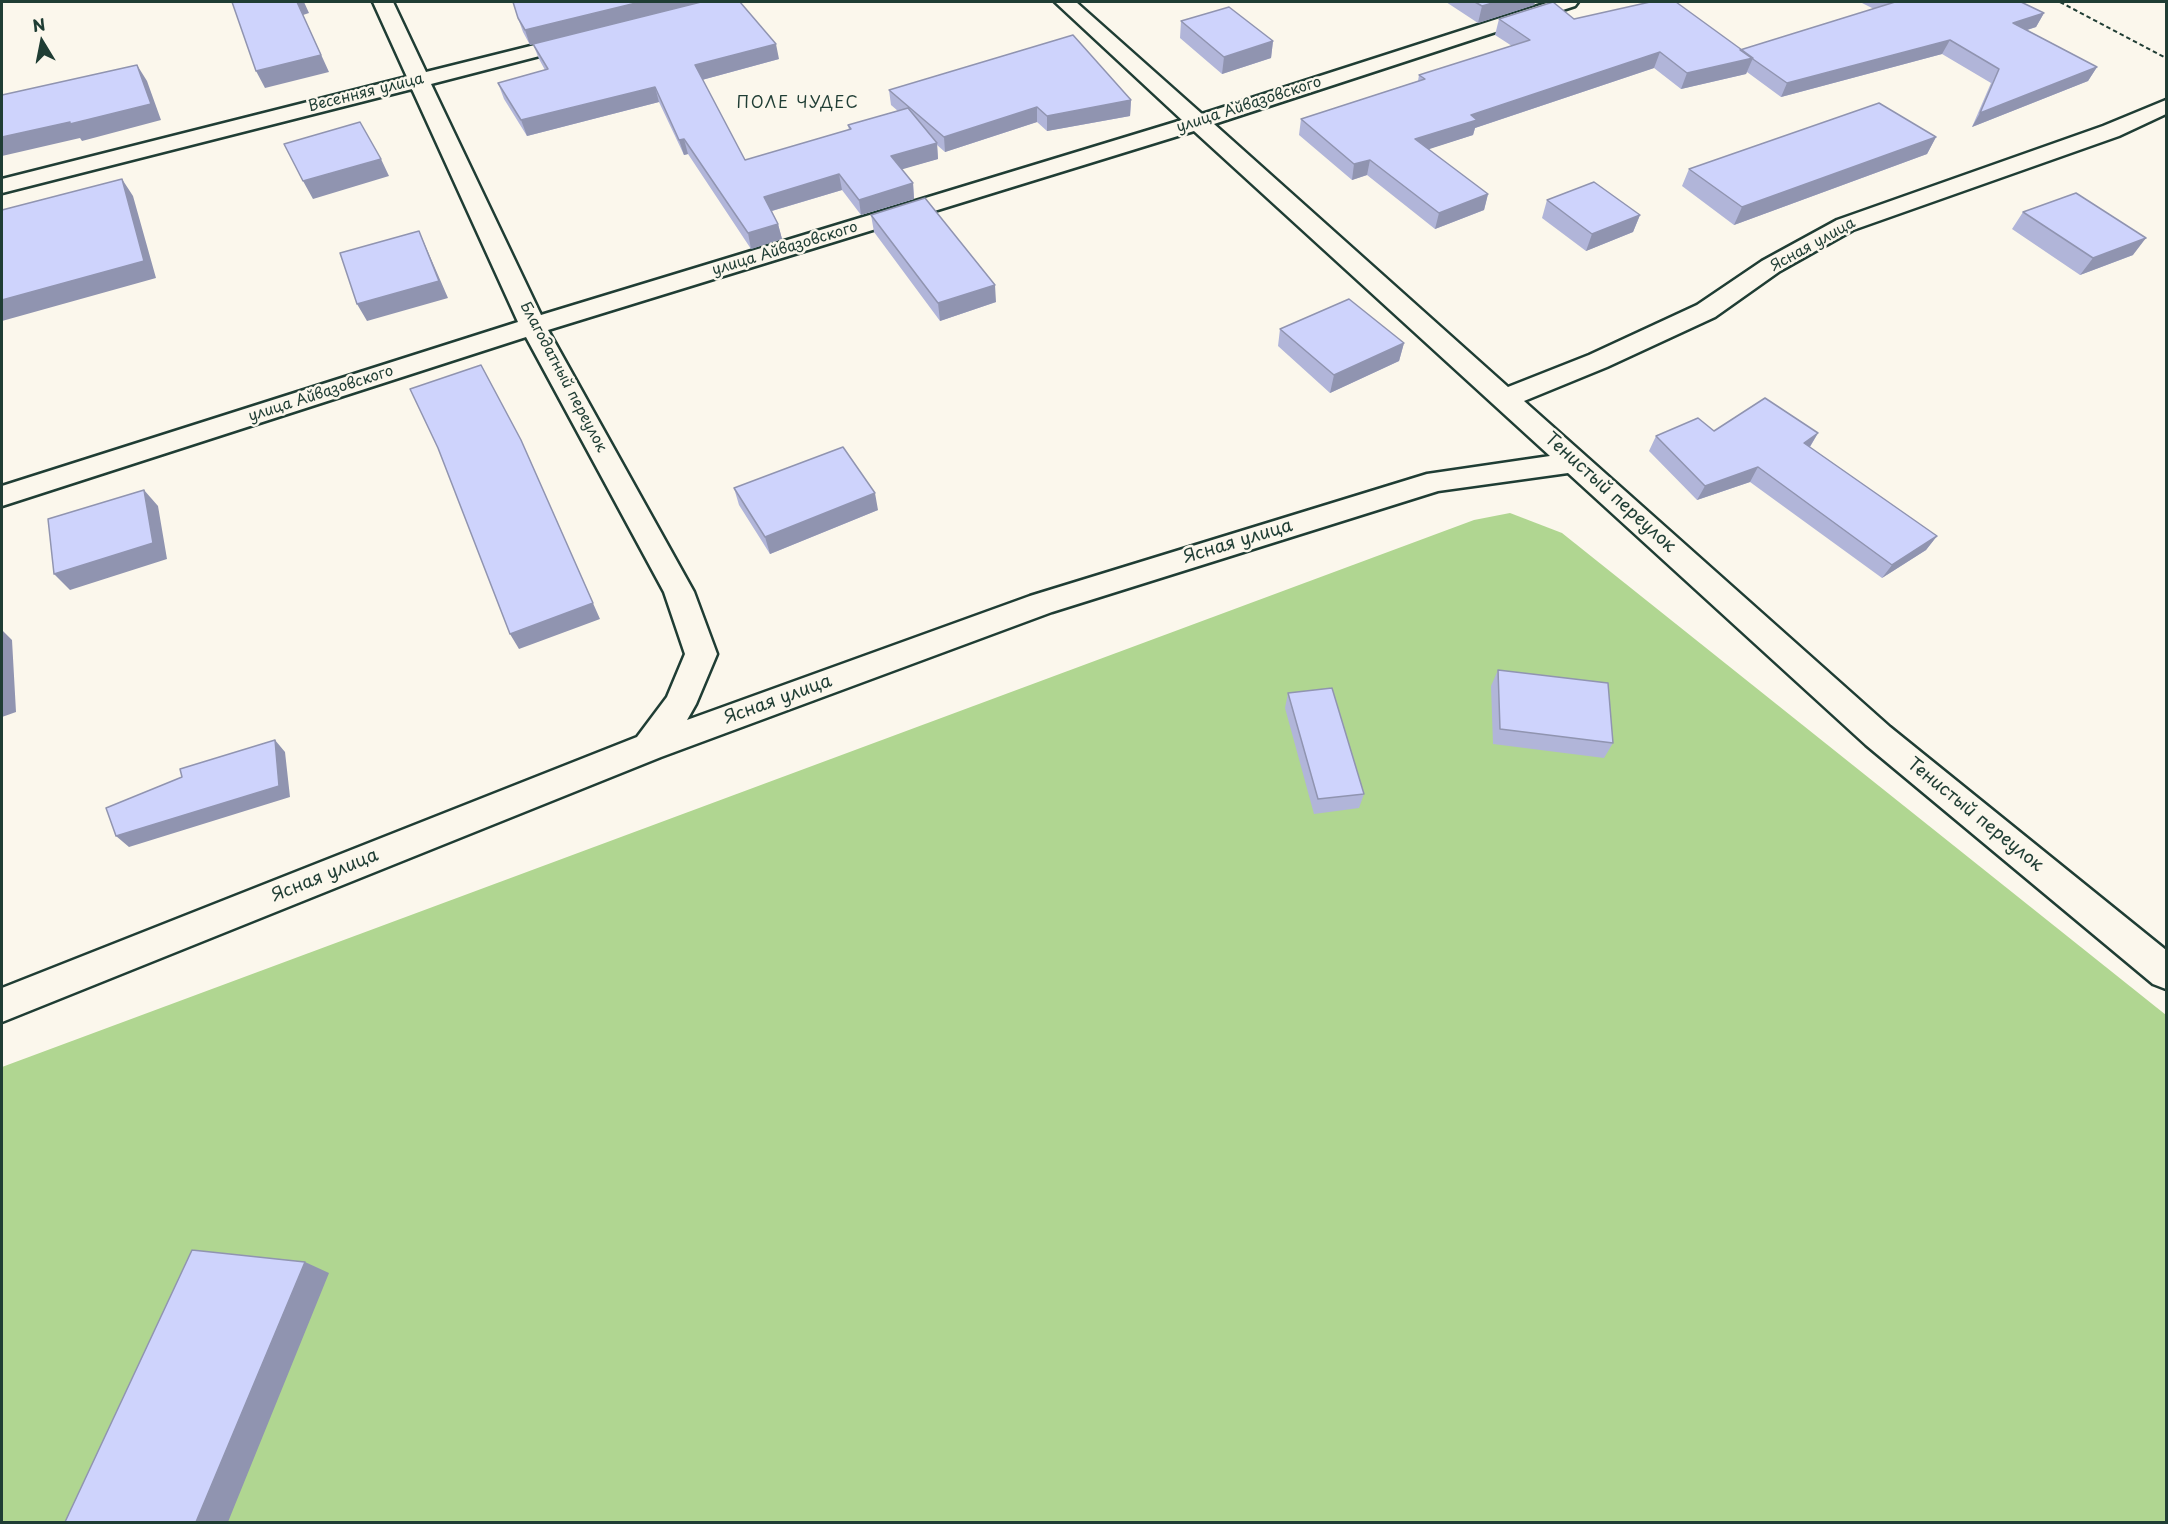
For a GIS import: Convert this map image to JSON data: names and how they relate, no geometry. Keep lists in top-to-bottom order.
{
  "streets": {
    "street": [
      "Весенняя улица",
      "улица Айвазовского",
      "Ясная улица",
      "Благодатный переулок",
      "Тенистый переулок"
    ]
  },
  "crossings": [
    ["Весенняя улица", "Благодатный переулок"],
    ["улица Айвазовского", "Благодатный переулок"],
    ["улица Айвазовского", "Тенистый переулок"],
    ["Ясная улица", "Благодатный переулок"],
    ["Ясная улица", "Тенистый переулок"]
  ],
  "districts": ["ПОЛЕ ЧУДЕС"],
  "north": "top"
}
